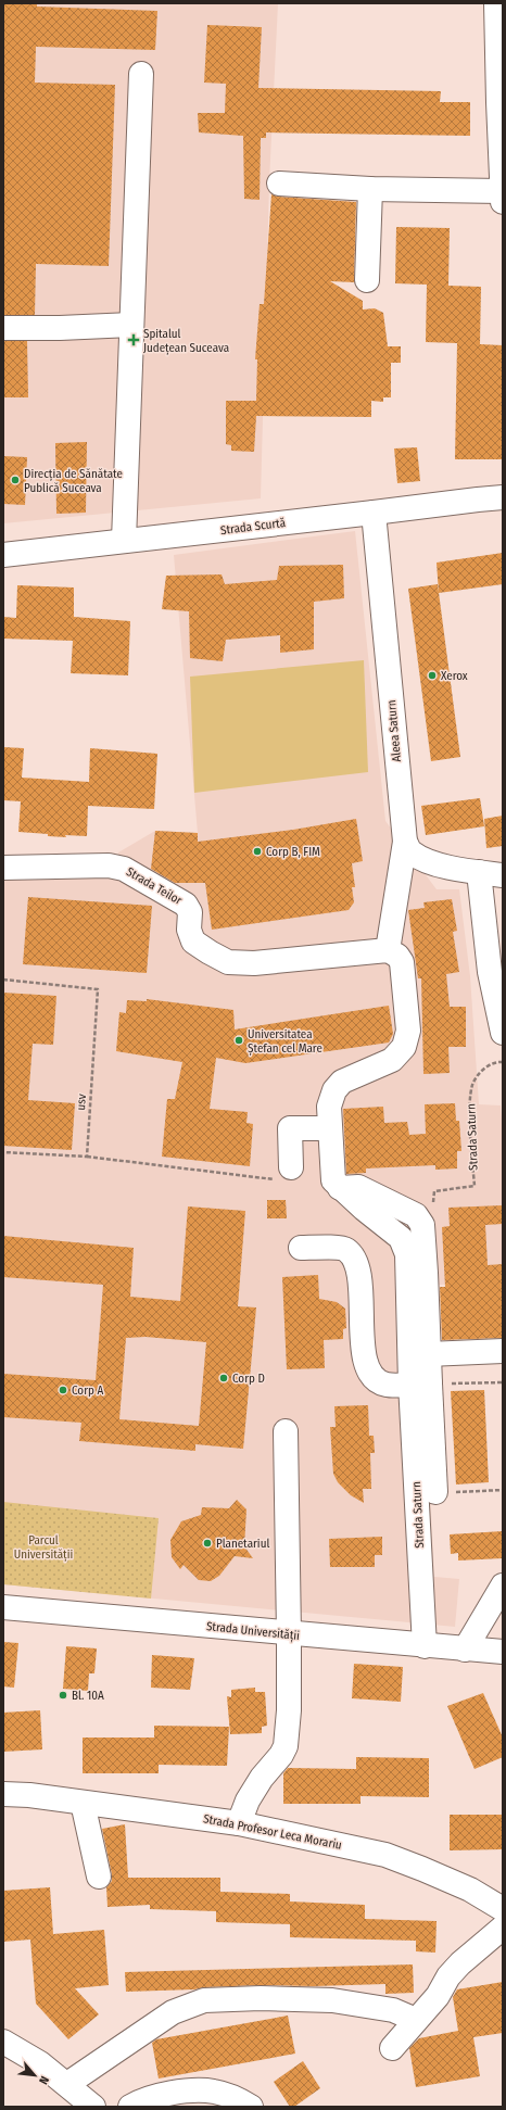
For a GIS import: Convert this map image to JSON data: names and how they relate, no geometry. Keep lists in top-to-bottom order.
{
  "streets": {
    "street": [
      "Strada Scurtă",
      "Aleea Saturn",
      "Strada Teilor",
      "Strada Saturn",
      "Strada Universității",
      "Strada Profesor Leca Morariu"
    ],
    "path": ["usv"]
  },
  "crossings": [
    ["Strada Scurtă", "Aleea Saturn"],
    ["Aleea Saturn", "Strada Teilor"],
    ["Strada Saturn", "Strada Universității"]
  ],
  "parks": ["Parcul Universității"],
  "places": {
    "health": ["Spitalul Județean Suceava"],
    "other": [
      "Direcția de Sănătate Publică Suceava",
      "Xerox",
      "Corp B, FIM",
      "Universitatea Ștefan cel Mare",
      "Corp D",
      "Corp A",
      "Planetariul",
      "Bl. 10A"
    ]
  },
  "north": "bottom right"
}
